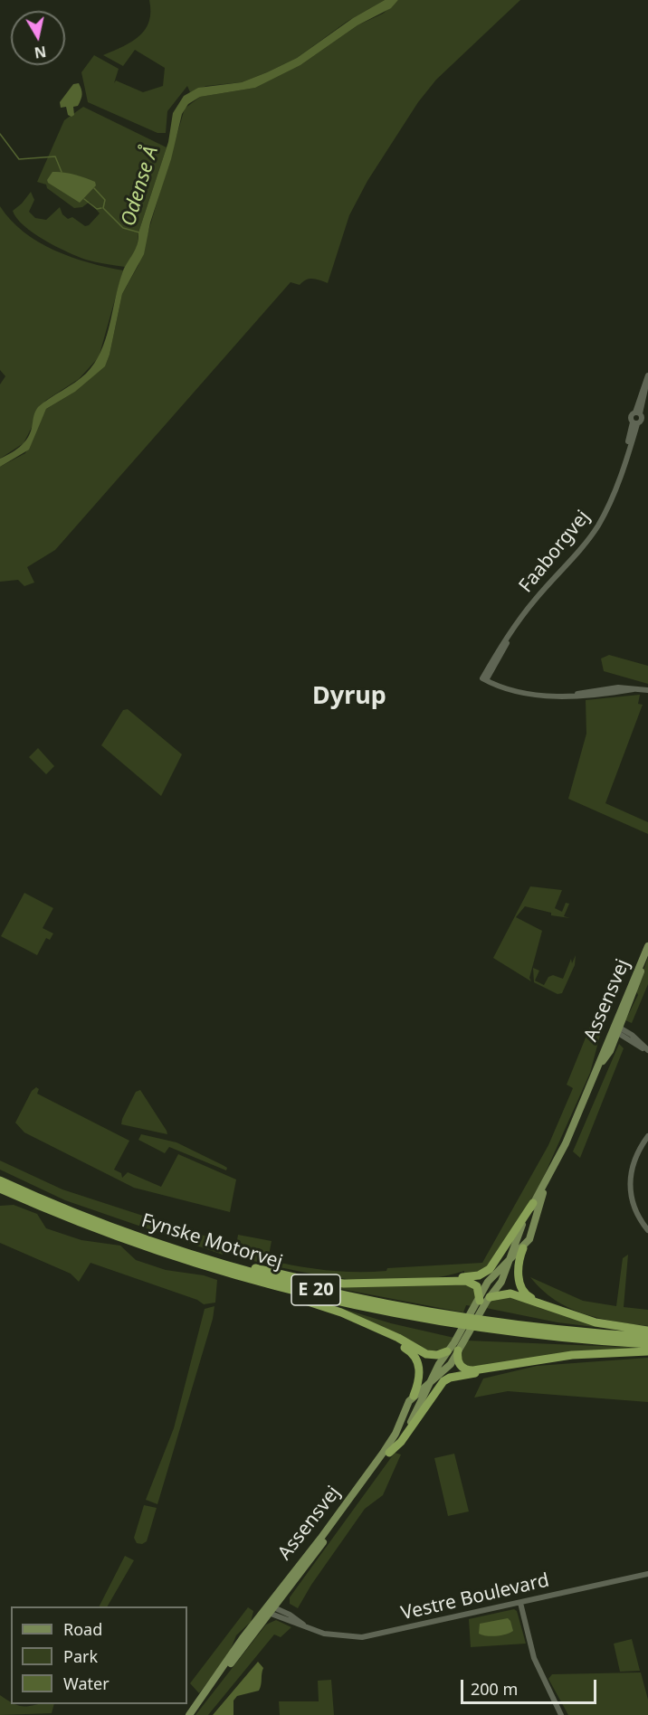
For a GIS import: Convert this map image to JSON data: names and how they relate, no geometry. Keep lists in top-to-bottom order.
{
  "streets": {
    "highway": ["Fynske Motorvej", "E 20"],
    "main road": ["Assensvej"],
    "street": ["Faaborgvej", "Vestre Boulevard"]
  },
  "crossings": [
    ["Assensvej", "Vestre Boulevard"]
  ],
  "districts": ["Dyrup"],
  "water": ["Odense Å"],
  "legend": ["Road", "Park", "Water"],
  "scale_bar": "200 m",
  "north": "bottom"
}
